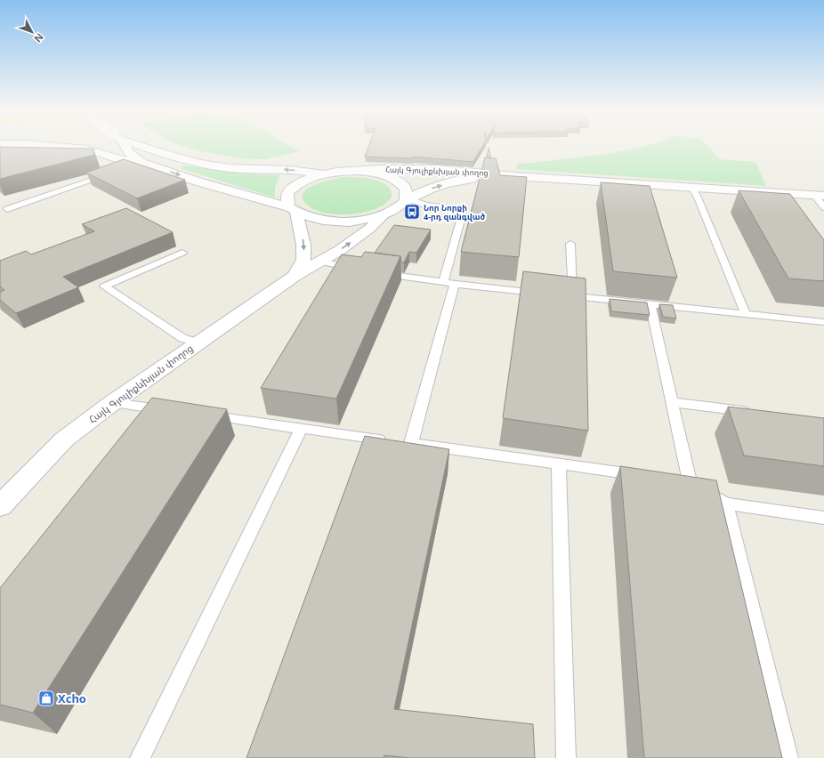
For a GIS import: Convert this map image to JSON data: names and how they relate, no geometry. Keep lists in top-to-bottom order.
{
  "streets": {
    "main road": ["Հայկ Գյուլիքևխյան փողոց"]
  },
  "places": {
    "bus stop": ["Նոր Նորքի 4-րդ զանգված"],
    "shop": ["Xcho"]
  },
  "north": "bottom right"
}
